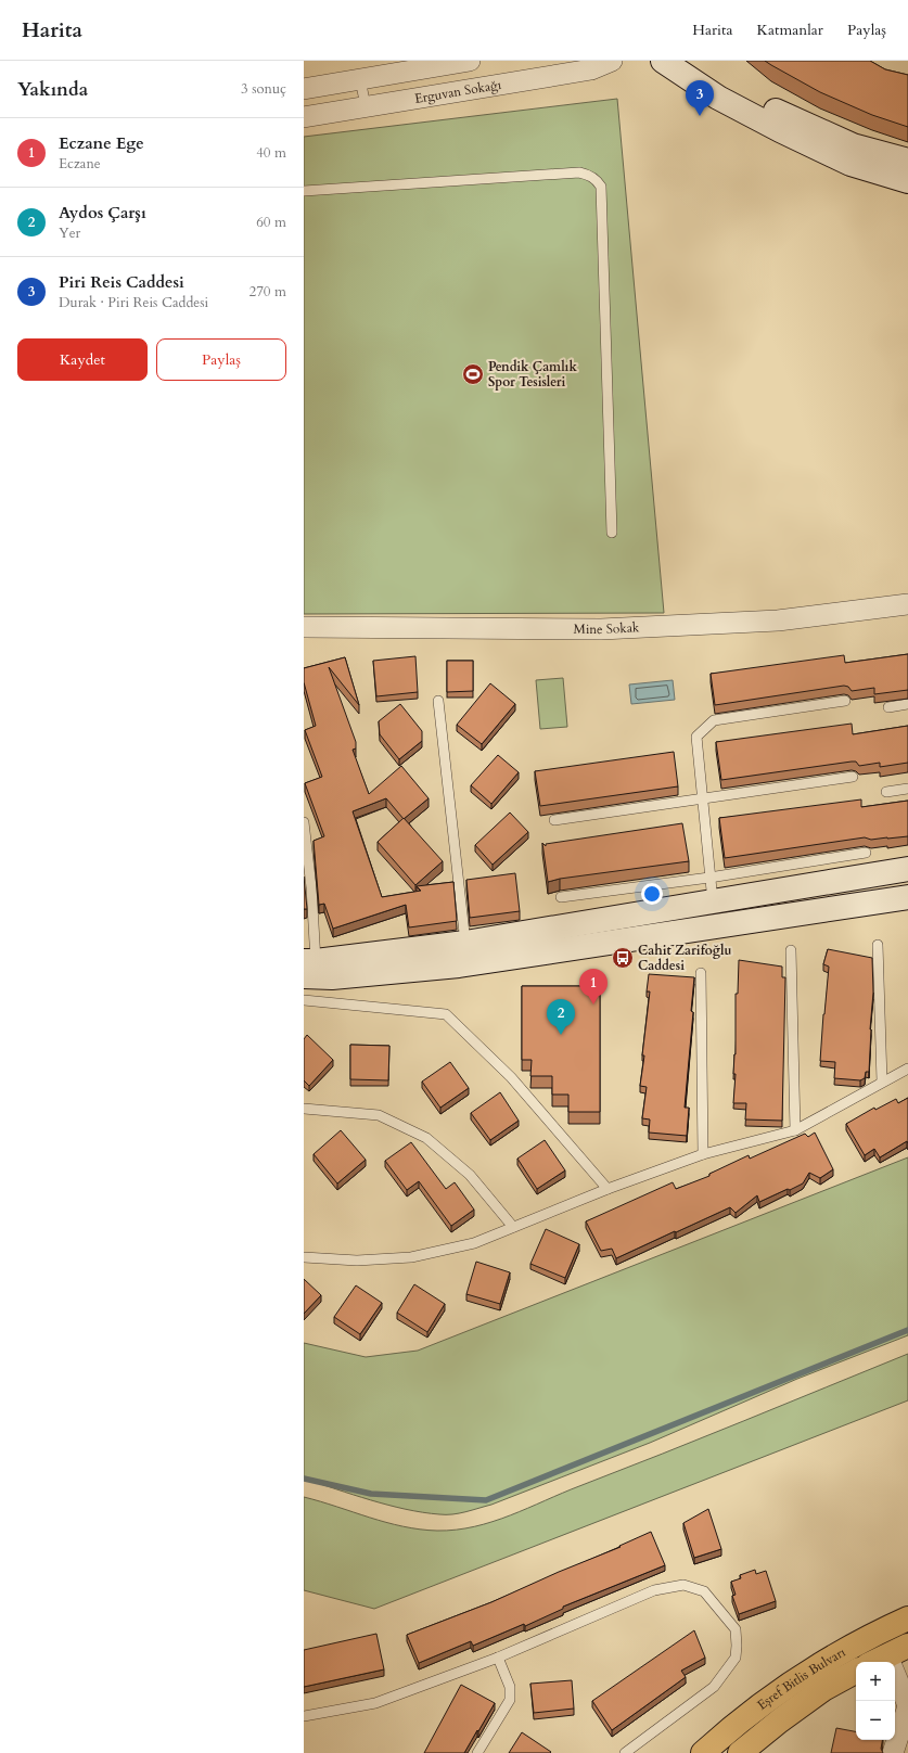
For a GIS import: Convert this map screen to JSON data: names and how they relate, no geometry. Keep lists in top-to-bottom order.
{
  "streets": {
    "main road": ["Eşref Bitlis Bulvarı"],
    "street": ["Erguvan Sokağı", "Mine Sokak"]
  },
  "places": {
    "sports": ["Pendik Çamlık Spor Tesisleri"],
    "bus stop": ["Cahit Zarifoğlu Caddesi"]
  },
  "page": {
    "header": "Harita",
    "nav": ["Harita", "Katmanlar", "Paylaş"],
    "heading": ["Yakında", "3 sonuç"],
    "pins": ["3", "1", "2"],
    "list": [
      {
        "mark": "1",
        "name": "Eczane Ege",
        "note": "Eczane",
        "value": "40 m"
      },
      {
        "mark": "2",
        "name": "Aydos Çarşı",
        "note": "Yer",
        "value": "60 m"
      },
      {
        "mark": "3",
        "name": "Piri Reis Caddesi",
        "note": "Durak · Piri Reis Caddesi",
        "value": "270 m"
      }
    ],
    "buttons": ["Kaydet", "Paylaş"],
    "map_buttons": ["+", "−"]
  }
}
